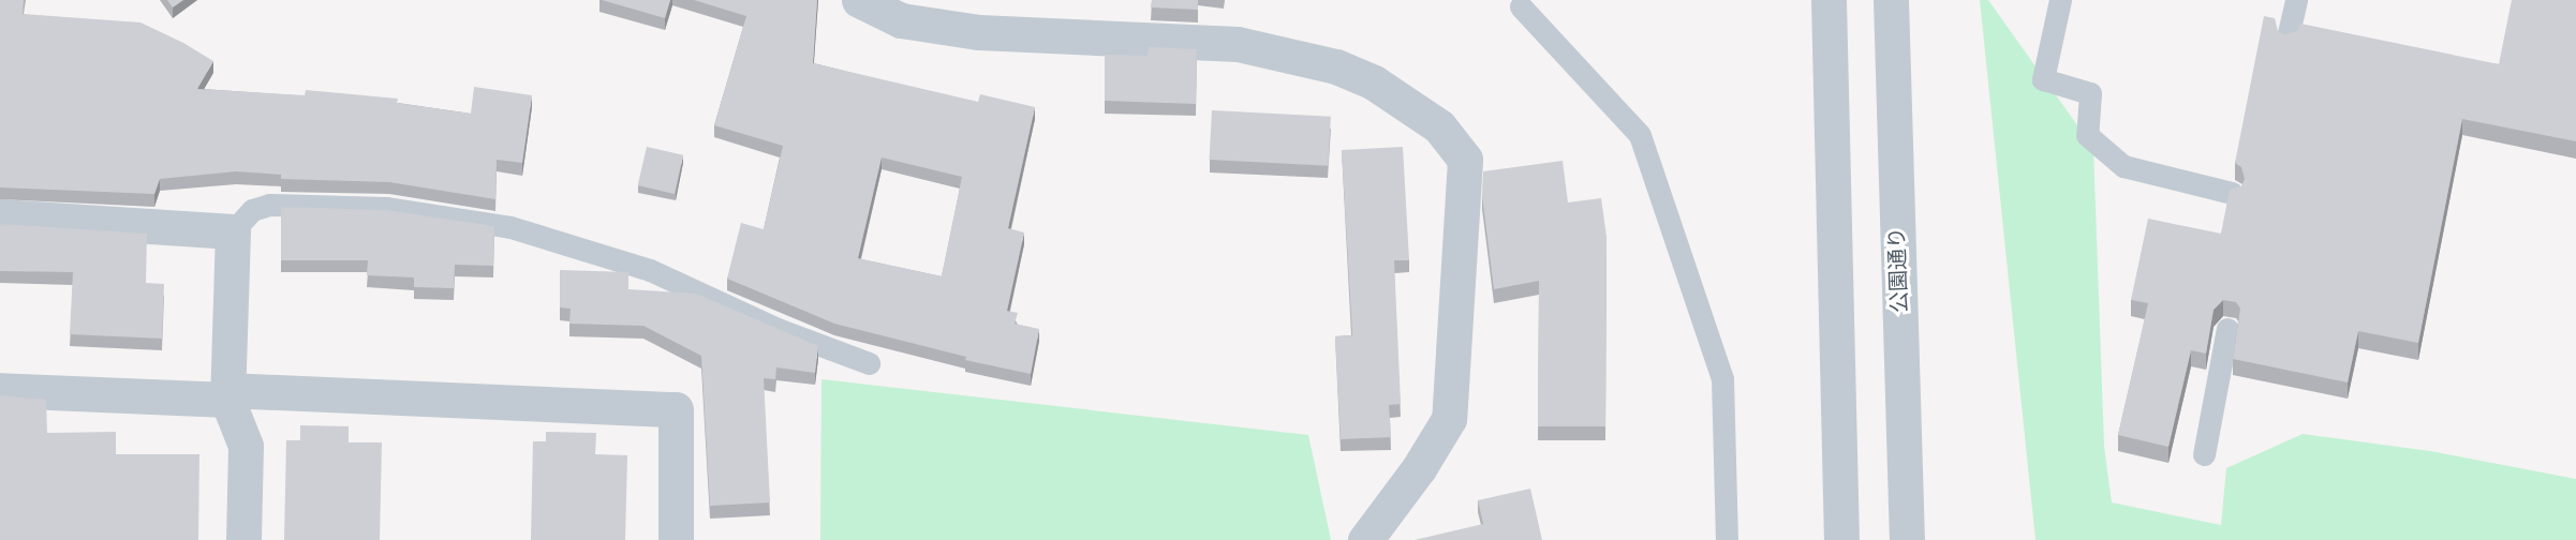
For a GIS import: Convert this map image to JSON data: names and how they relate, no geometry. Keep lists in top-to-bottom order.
{
  "streets": {
    "street": ["公園通り"]
  }
}
